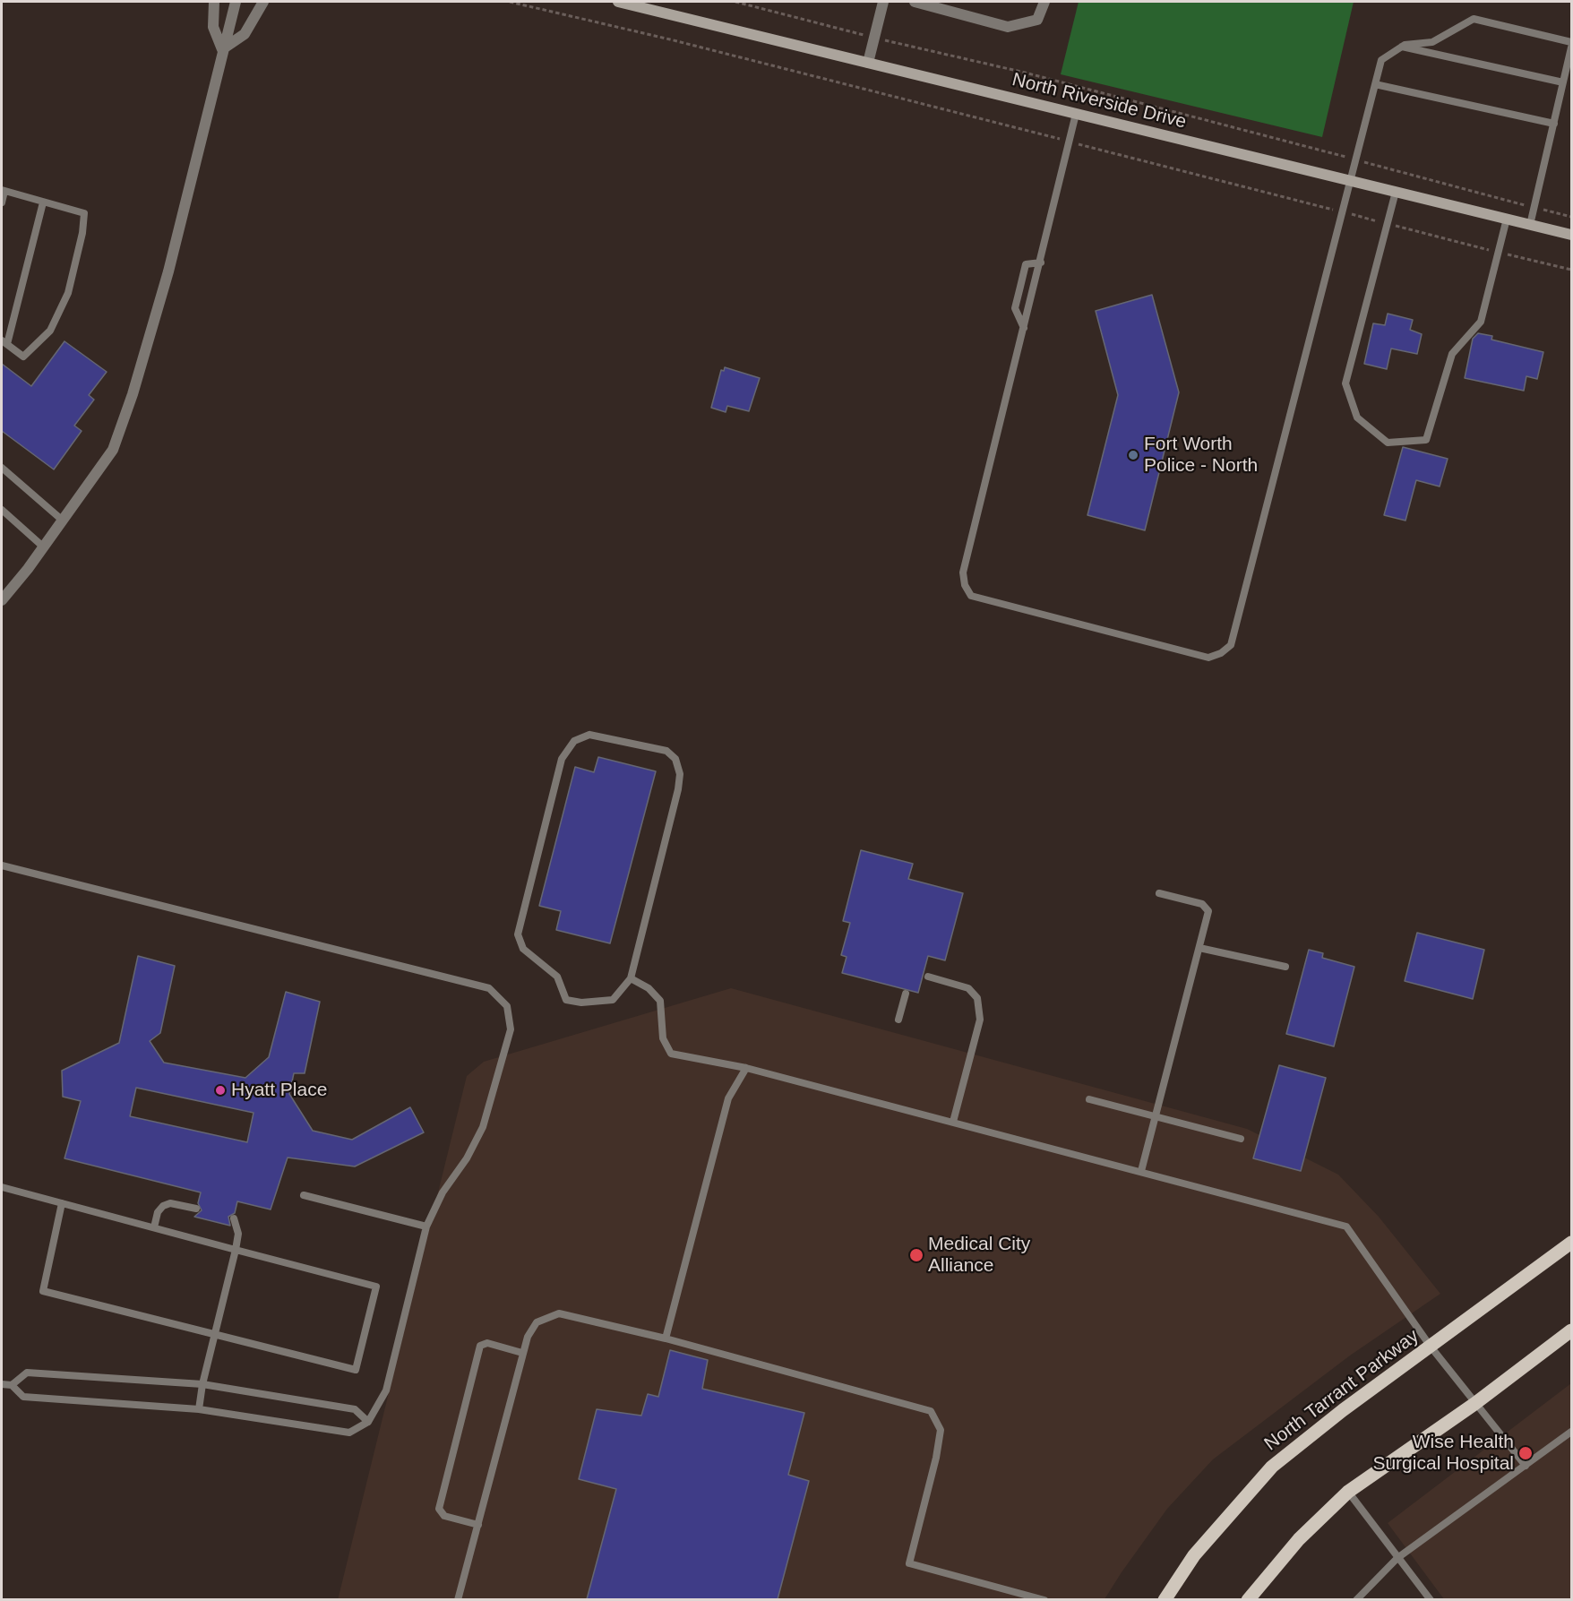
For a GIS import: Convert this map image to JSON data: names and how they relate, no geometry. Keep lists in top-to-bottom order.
{
  "streets": {
    "main road": ["North Riverside Drive", "North Tarrant Parkway"]
  },
  "places": [
    "Fort Worth Police - North",
    "Hyatt Place",
    "Medical City Alliance",
    "Wise Health Surgical Hospital"
  ]
}
